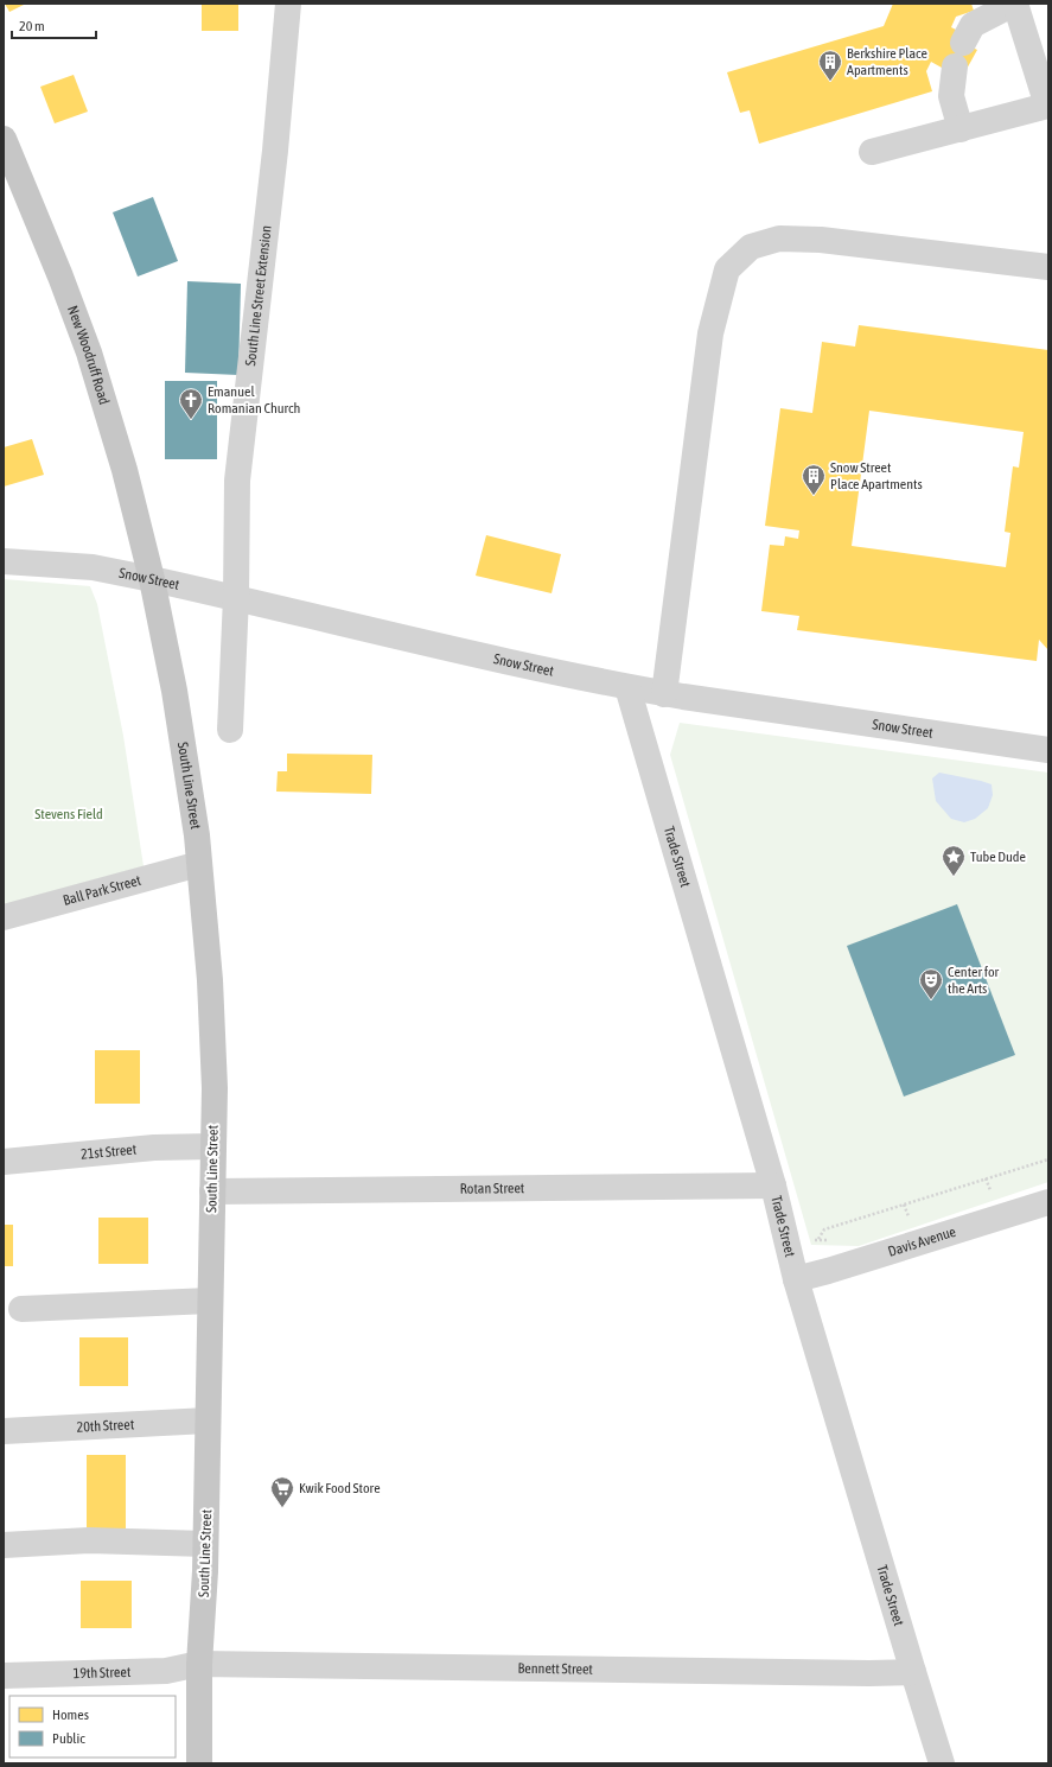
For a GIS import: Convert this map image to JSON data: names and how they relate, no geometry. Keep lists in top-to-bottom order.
{
  "streets": {
    "main road": ["New Woodruff Road", "South Line Street"],
    "street": [
      "South Line Street Extension",
      "Snow Street",
      "Trade Street",
      "Ball Park Street",
      "21st Street",
      "Rotan Street",
      "Davis Avenue",
      "20th Street",
      "Bennett Street",
      "19th Street"
    ]
  },
  "crossings": [
    ["South Line Street Extension", "Snow Street"],
    ["New Woodruff Road", "Snow Street"],
    ["New Woodruff Road", "South Line Street"],
    ["Snow Street", "South Line Street"],
    ["Snow Street", "Trade Street"],
    ["South Line Street", "Ball Park Street"],
    ["South Line Street", "21st Street"],
    ["South Line Street", "Rotan Street"],
    ["South Line Street", "20th Street"],
    ["South Line Street", "Bennett Street"],
    ["South Line Street", "19th Street"],
    ["Trade Street", "Rotan Street"],
    ["Trade Street", "Davis Avenue"],
    ["Trade Street", "Bennett Street"],
    ["Bennett Street", "19th Street"]
  ],
  "parks": ["Stevens Field"],
  "places": {
    "building": ["Berkshire Place Apartments", "Snow Street Place Apartments"],
    "church": ["Emanuel Romanian Church"],
    "place": ["Tube Dude"],
    "theatre": ["Center for the Arts"],
    "supermarket": ["Kwik Food Store"]
  },
  "legend": ["Homes", "Public"],
  "scale_bar": "20 m"
}
